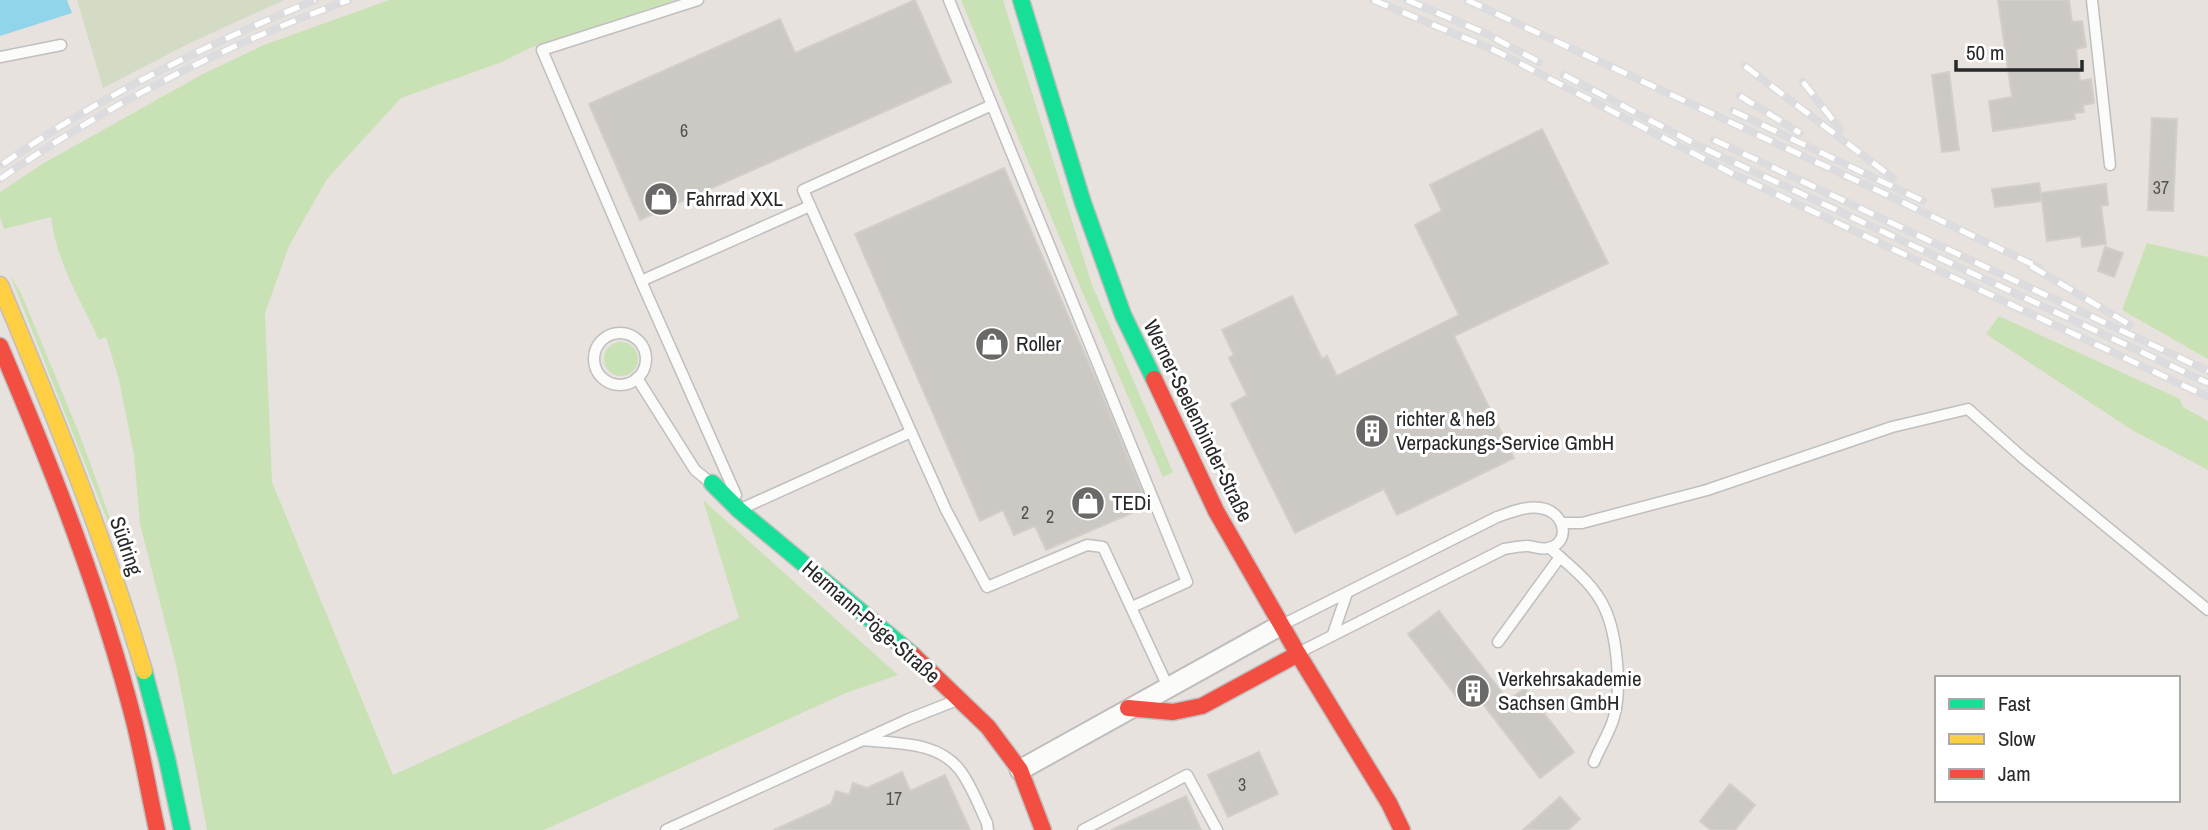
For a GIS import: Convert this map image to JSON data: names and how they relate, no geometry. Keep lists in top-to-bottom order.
{
  "streets": {
    "main road": ["Werner-Seelenbinder-Straße", "Südring", "Hermann-Pöge-Straße"]
  },
  "places": {
    "shop": ["Fahrrad XXL", "Roller", "TEDi"],
    "building": ["richter & heß Verpackungs-Service GmbH", "Verkehrsakademie Sachsen GmbH"]
  },
  "house_numbers": [
    "6",
    "37",
    "2",
    "2",
    "3",
    "17"
  ],
  "legend": ["Fast", "Slow", "Jam"],
  "scale_bar": "50 m"
}
